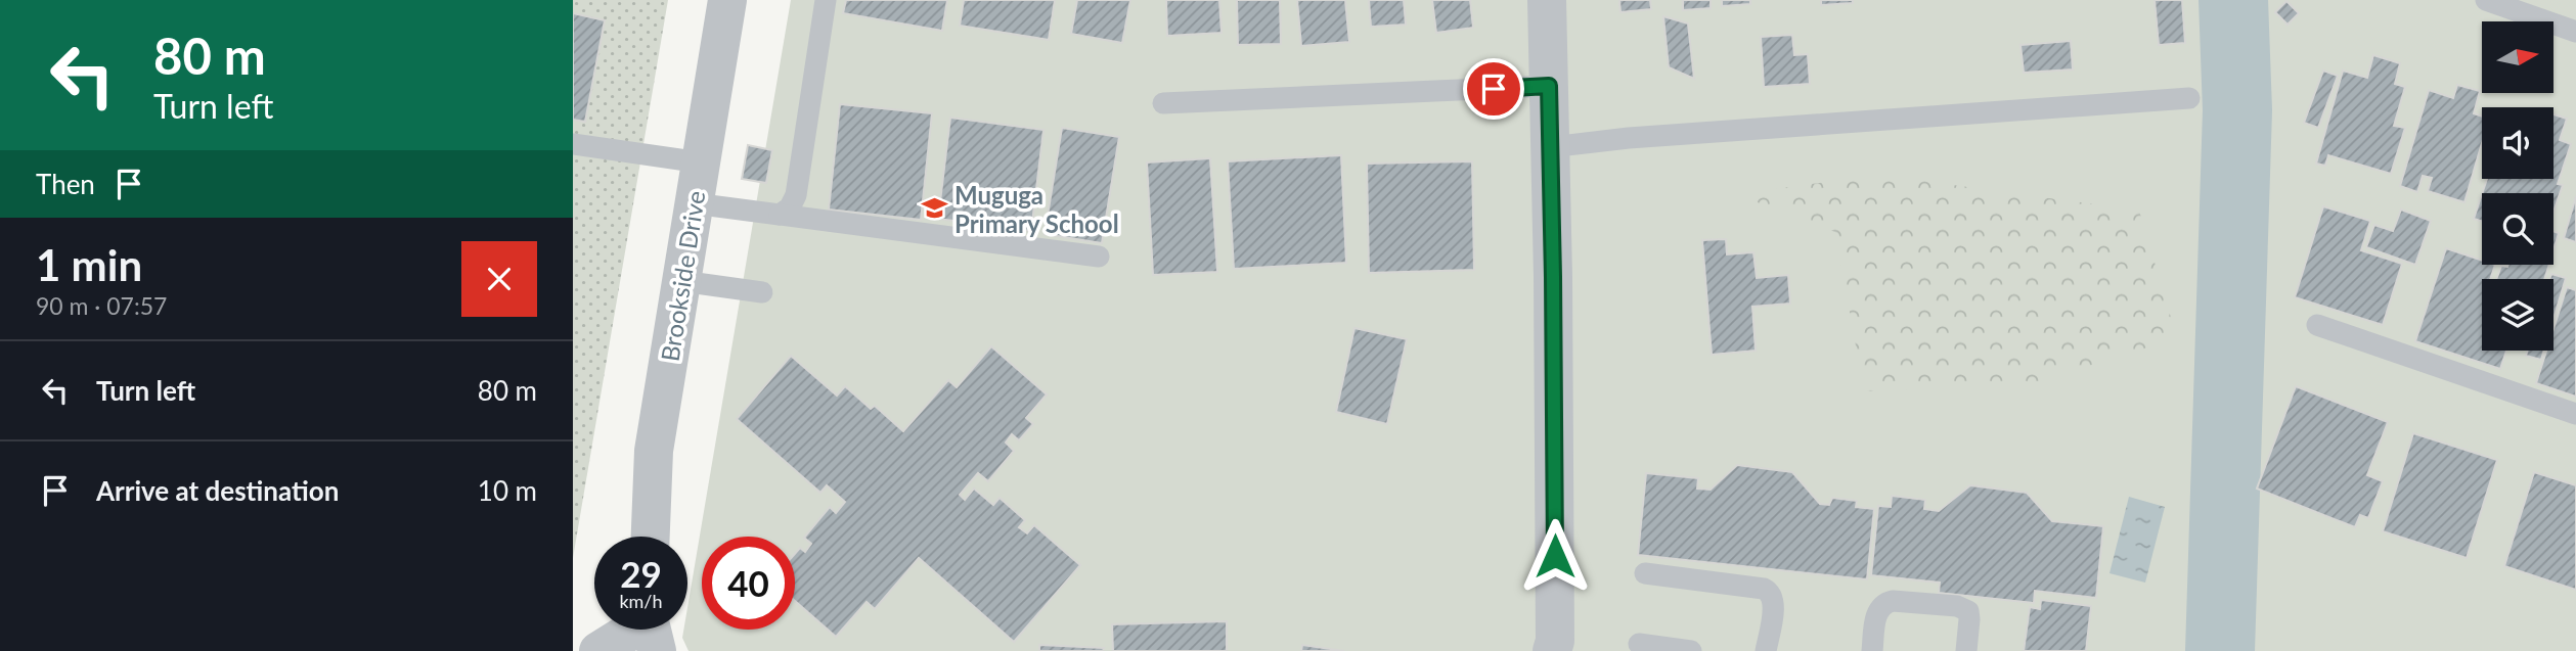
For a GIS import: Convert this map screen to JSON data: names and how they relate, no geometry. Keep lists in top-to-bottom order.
{
  "streets": {
    "street": ["Brookside Drive"]
  },
  "places": {
    "school or university": ["Muguga Primary School"]
  },
  "north": "right",
  "page": {
    "turn": ["80 m", "Turn left"],
    "then": "Then",
    "heading": ["1 min", "90 m · 07:57"],
    "list": [
      {
        "name": "Turn left",
        "value": "80 m"
      },
      {
        "name": "Arrive at destination",
        "value": "10 m"
      }
    ],
    "speed": "29 km/h",
    "limit": "40"
  }
}
